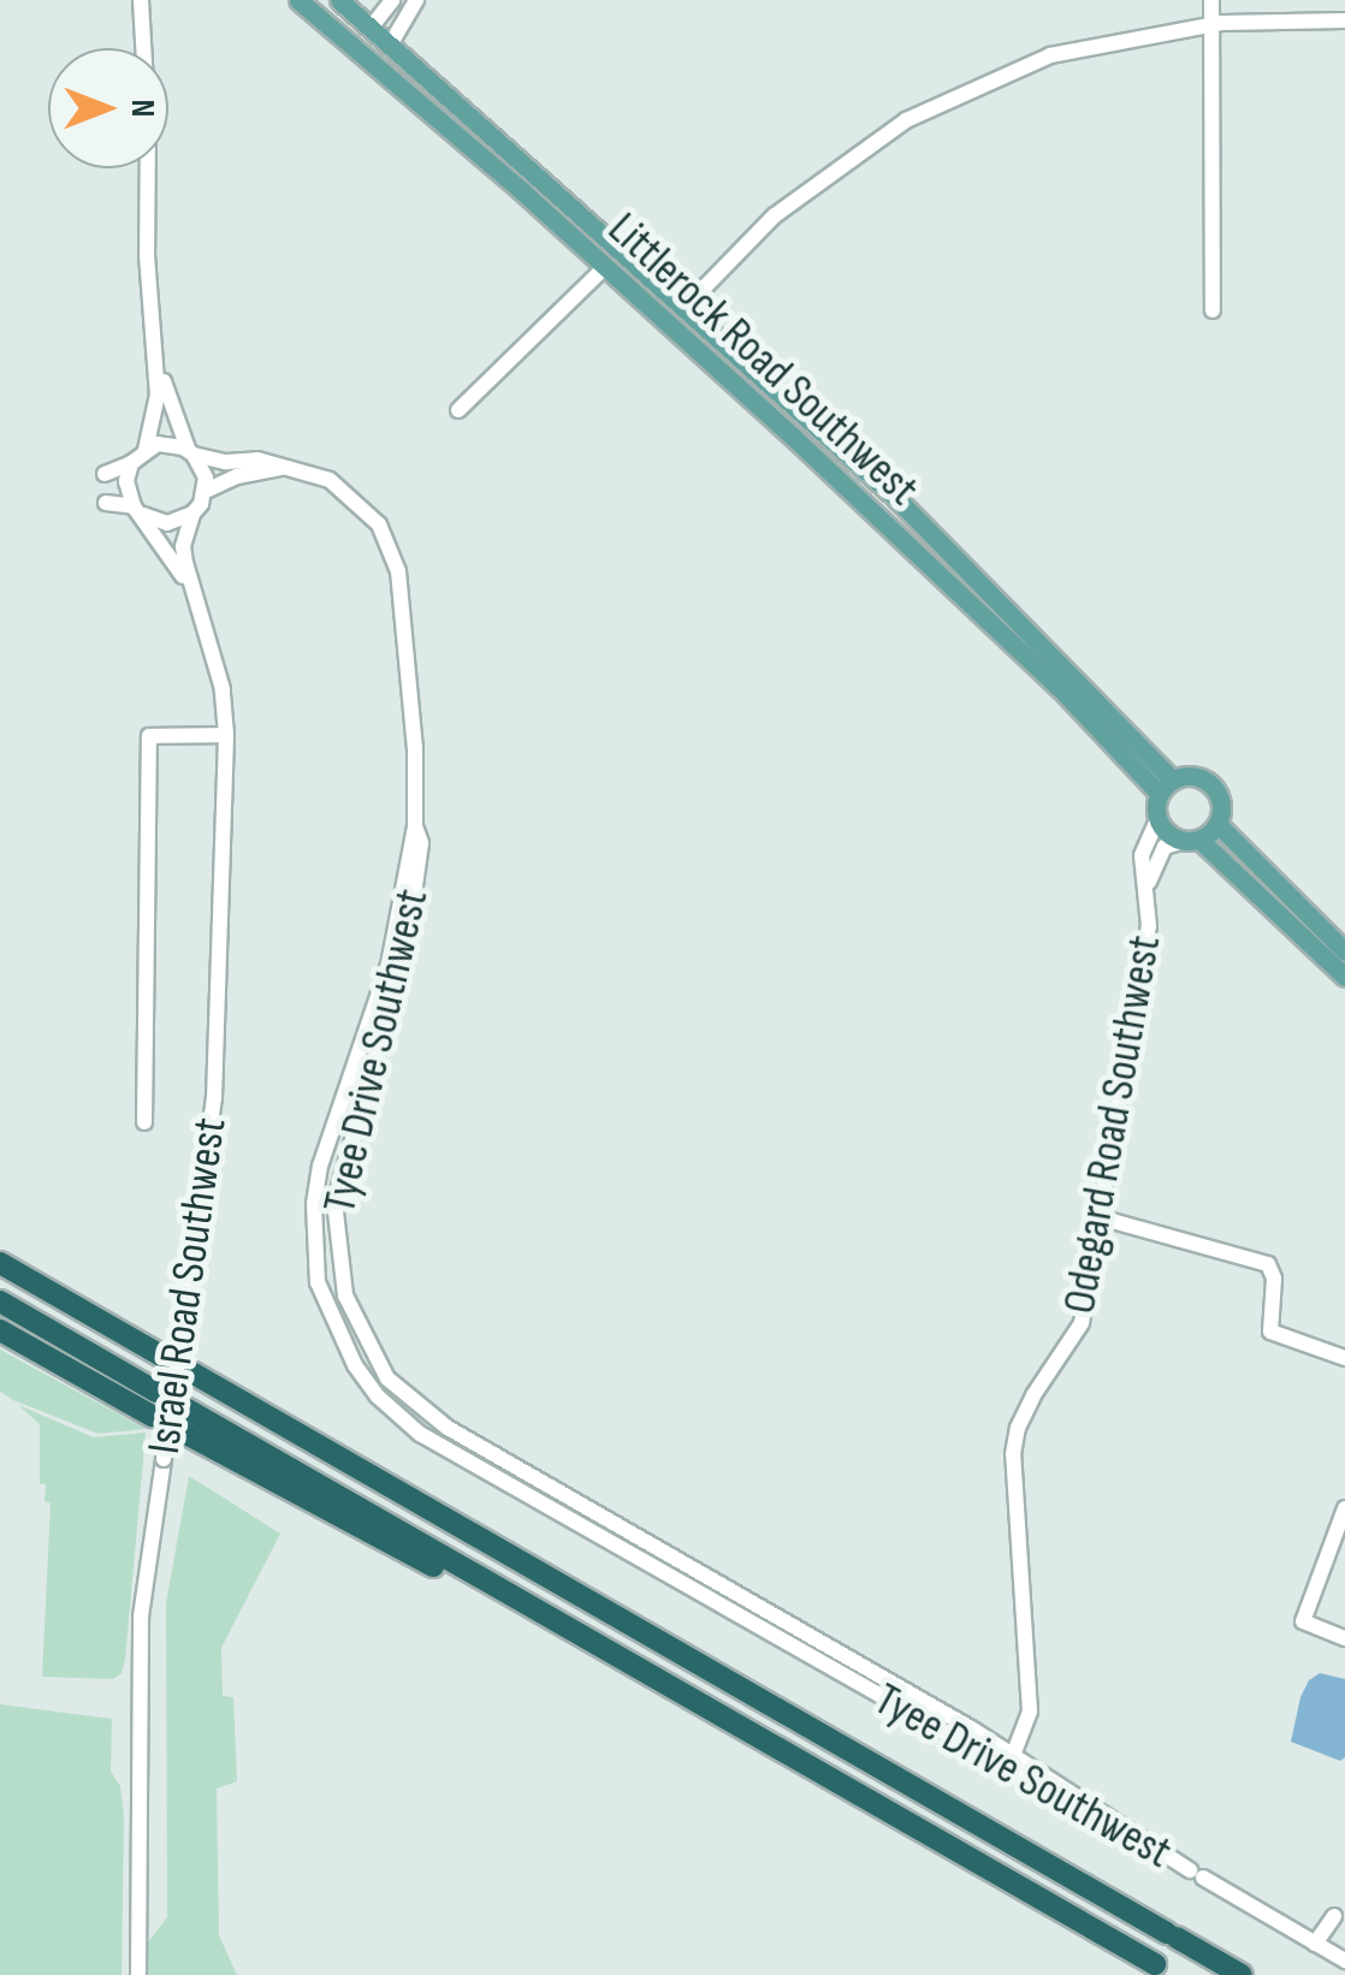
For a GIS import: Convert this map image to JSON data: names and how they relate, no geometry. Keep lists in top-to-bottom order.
{
  "streets": {
    "main road": ["Littlerock Road Southwest"],
    "street": ["Tyee Drive Southwest", "Odegard Road Southwest", "Israel Road Southwest"]
  },
  "crossings": [
    ["Littlerock Road Southwest", "Odegard Road Southwest"],
    ["Tyee Drive Southwest", "Odegard Road Southwest"],
    ["Tyee Drive Southwest", "Israel Road Southwest"]
  ],
  "north": "right"
}
